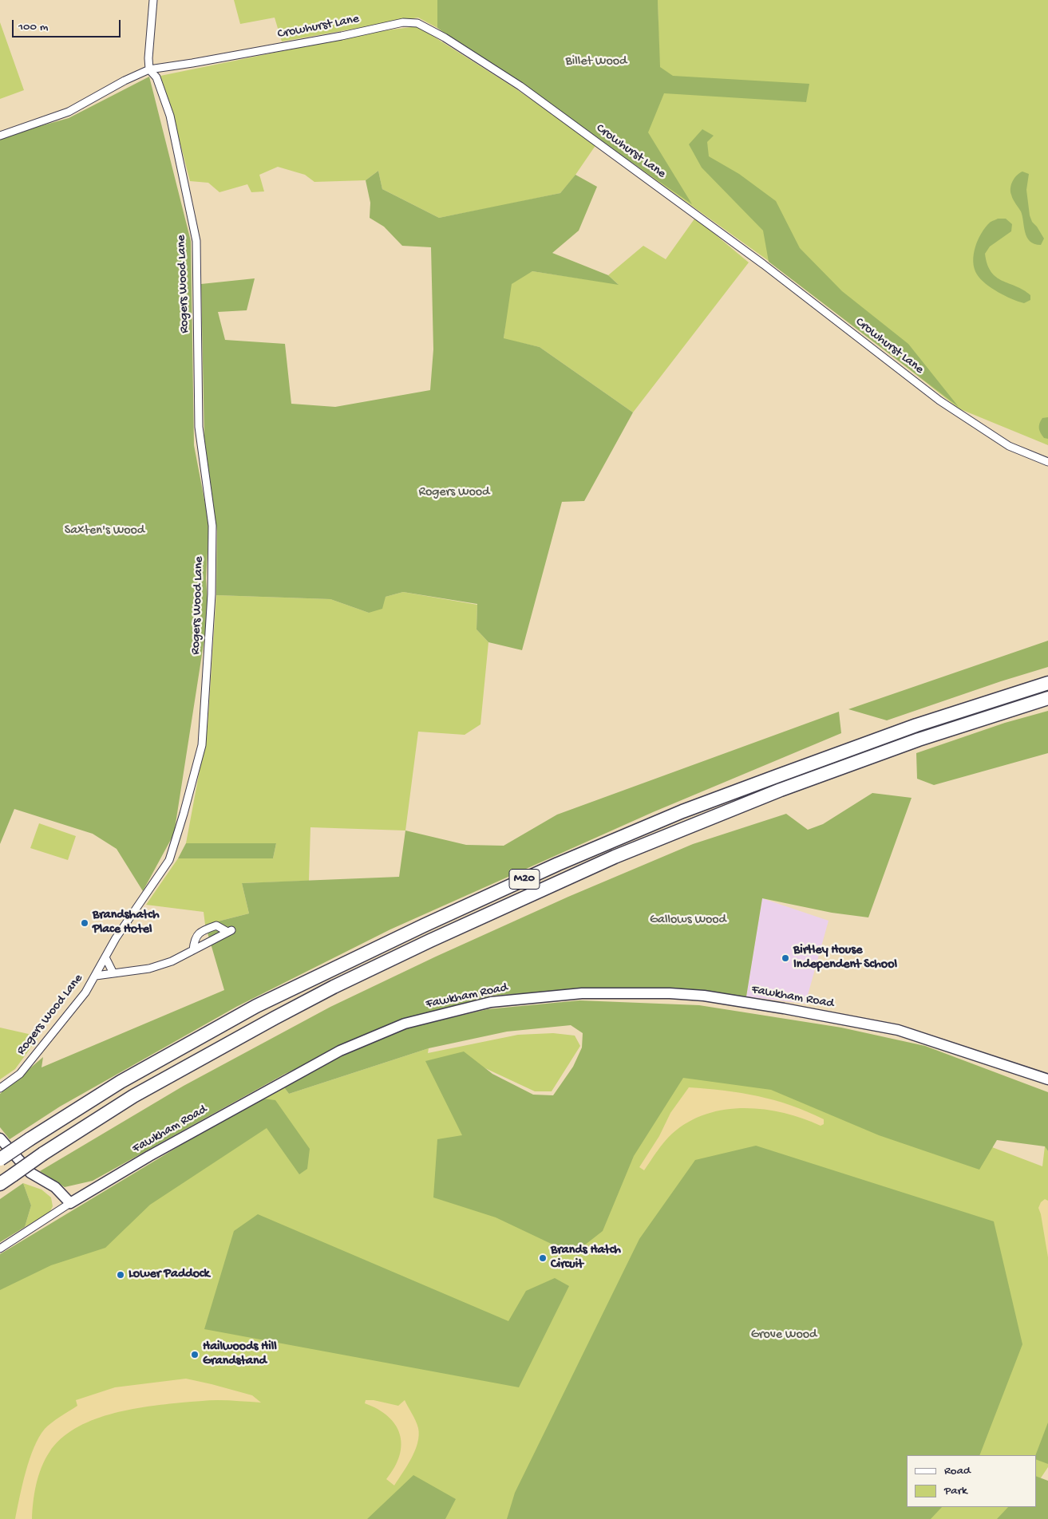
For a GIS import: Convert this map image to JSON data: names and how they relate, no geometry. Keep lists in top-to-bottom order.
{
  "streets": {
    "highway": ["M20"],
    "street": ["Crowhurst Lane", "Rogers Wood Lane", "Fawkham Road"]
  },
  "crossings": [
    ["Crowhurst Lane", "Rogers Wood Lane"]
  ],
  "parks": [
    "Billet Wood",
    "Rogers Wood",
    "Saxten's Wood",
    "Gallows Wood",
    "Grove Wood"
  ],
  "places": [
    "Brandshatch Place Hotel",
    "Birtley House Independent School",
    "Brands Hatch Circuit",
    "Lower Paddock",
    "Hailwoods Hill Grandstand"
  ],
  "legend": ["Road", "Park"],
  "scale_bar": "100 m"
}
